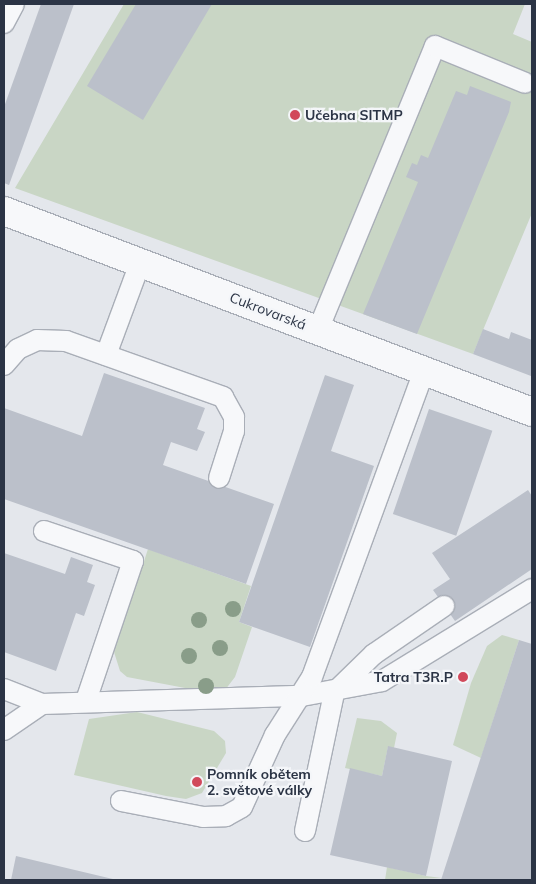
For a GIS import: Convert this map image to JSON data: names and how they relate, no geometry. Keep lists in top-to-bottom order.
{
  "streets": {
    "street": ["Cukrovarská"]
  },
  "places": ["Učebna SITMP", "Tatra T3R.P", "Pomník obětem 2. světové války"]
}
